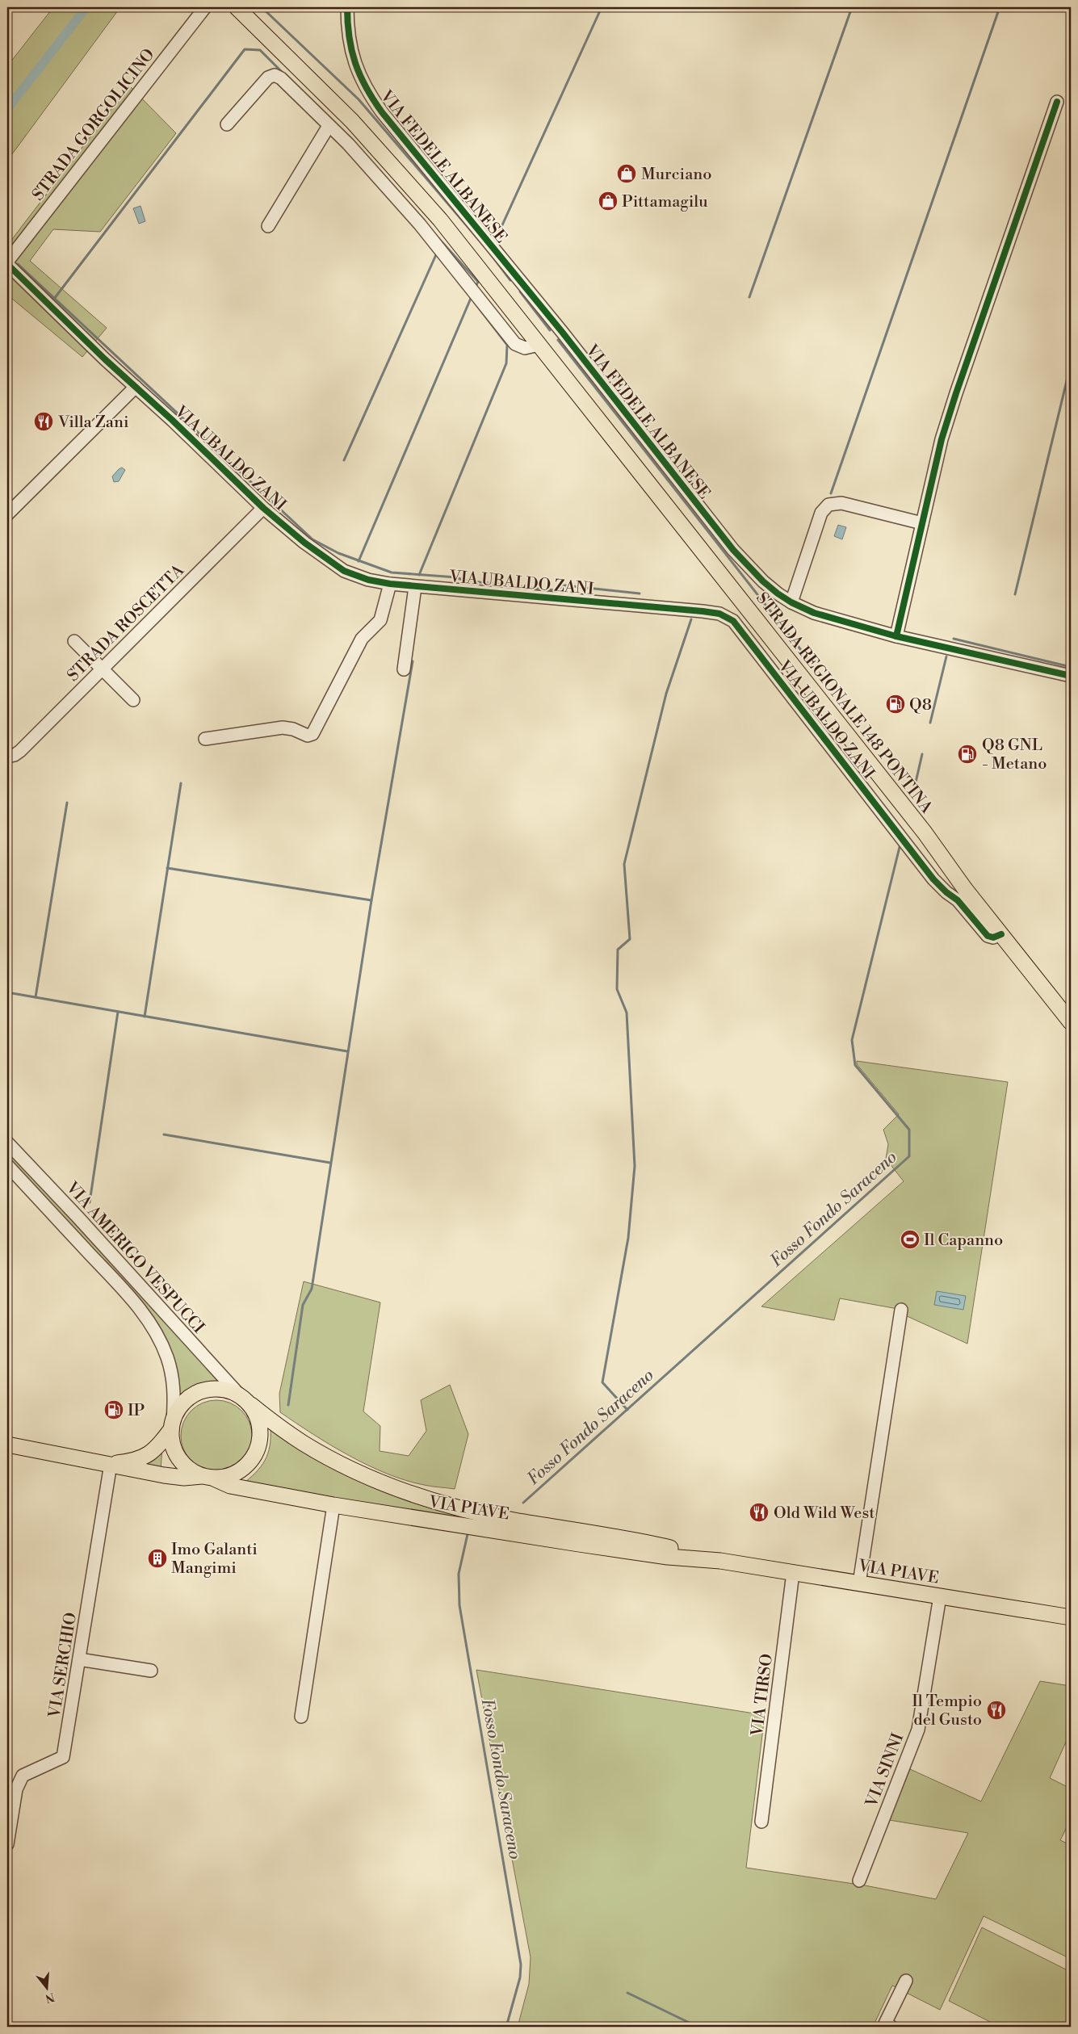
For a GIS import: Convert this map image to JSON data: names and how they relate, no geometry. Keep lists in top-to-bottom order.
{
  "streets": {
    "main road": ["STRADA REGIONALE 148 PONTINA", "VIA PIAVE"],
    "street": [
      "STRADA GORGOLICINO",
      "VIA FEDELE ALBANESE",
      "VIA UBALDO ZANI",
      "STRADA ROSCETTA",
      "VIA AMERIGO VESPUCCI",
      "VIA SERCHIO",
      "VIA TIRSO",
      "VIA SINNI"
    ]
  },
  "crossings": [
    ["STRADA GORGOLICINO", "VIA UBALDO ZANI"],
    ["VIA UBALDO ZANI", "STRADA ROSCETTA"],
    ["VIA UBALDO ZANI", "STRADA REGIONALE 148 PONTINA"],
    ["VIA AMERIGO VESPUCCI", "VIA PIAVE"],
    ["VIA PIAVE", "VIA SERCHIO"],
    ["VIA PIAVE", "VIA TIRSO"],
    ["VIA PIAVE", "VIA SINNI"]
  ],
  "water": ["Fosso Fondo Saraceno"],
  "places": {
    "shop": ["Murciano", "Pittamagilu"],
    "restaurant": ["Villa Zani", "Old Wild West", "Il Tempio del Gusto"],
    "fuel station": ["Q8", "Q8 GNL - Metano", "IP"],
    "sports": ["Il Capanno"],
    "building": ["Imo Galanti Mangimi"]
  },
  "north": "bottom"
}
